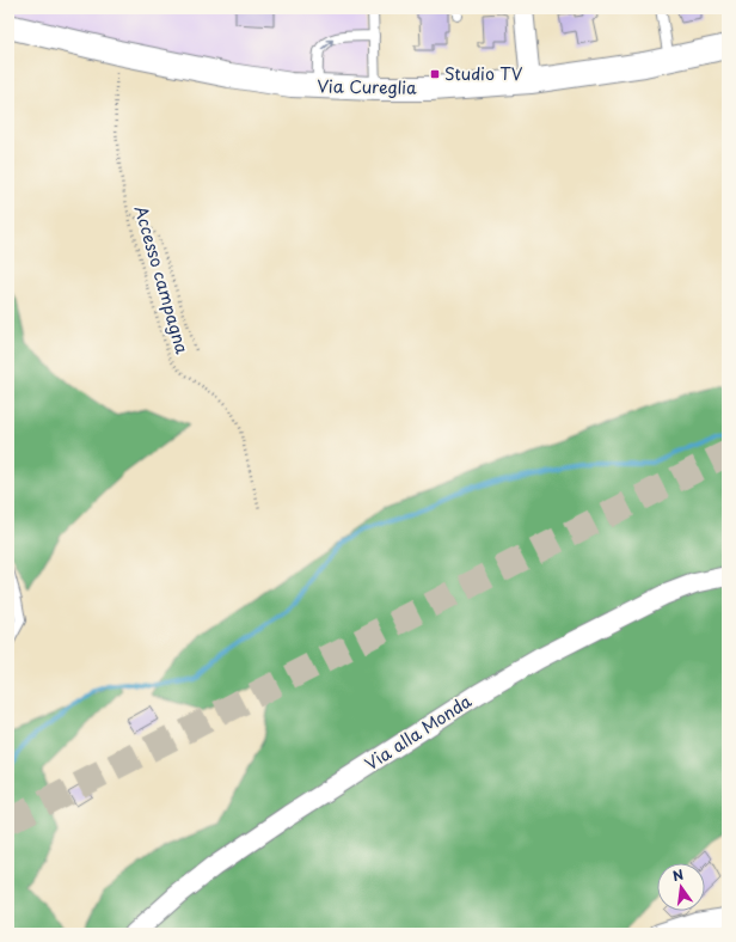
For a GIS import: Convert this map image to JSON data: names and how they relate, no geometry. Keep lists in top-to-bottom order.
{
  "streets": {
    "street": ["Via Cureglia", "Via alla Monda"],
    "path": ["Accesso campagna"]
  },
  "crossings": [
    ["Via Cureglia", "Accesso campagna"]
  ],
  "places": {
    "transit": ["Studio TV"]
  },
  "north": "top"
}
